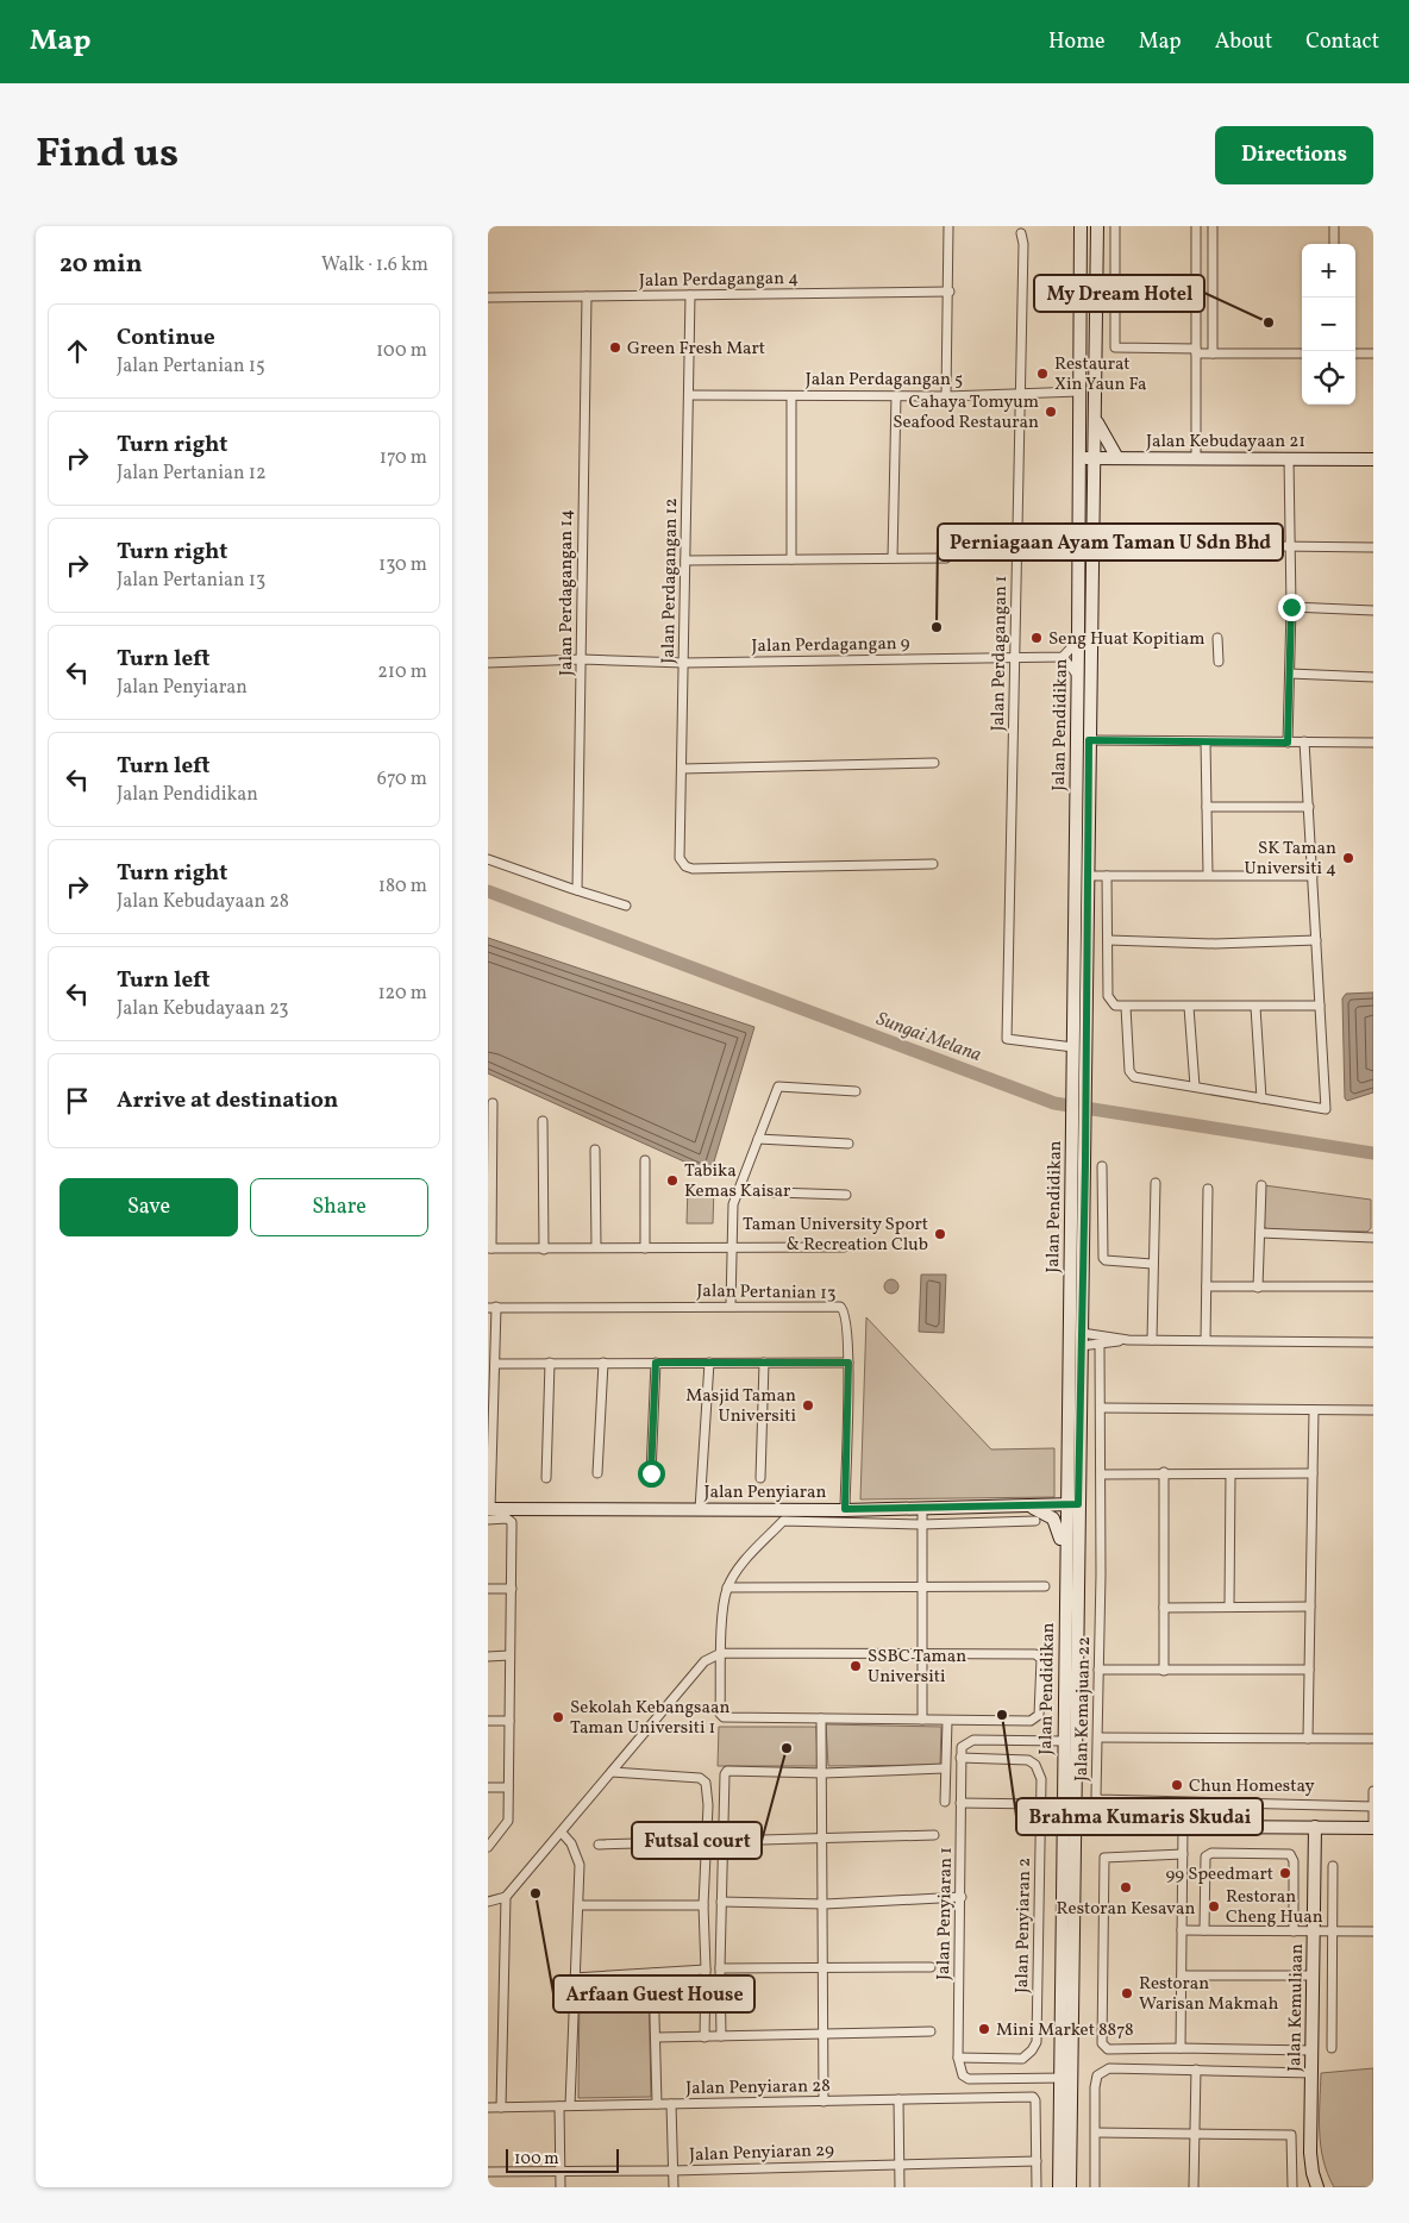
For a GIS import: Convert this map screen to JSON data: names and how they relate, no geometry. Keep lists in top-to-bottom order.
{
  "streets": {
    "main road": [
      "Jalan Kebudayaan 21",
      "Jalan Pendidikan",
      "Jalan Penyiaran",
      "Jalan Kemuliaan"
    ],
    "street": [
      "Jalan Perdagangan 4",
      "Jalan Perdagangan 5",
      "Jalan Perdagangan 12",
      "Jalan Perdagangan 14",
      "Jalan Perdagangan 9",
      "Jalan Perdagangan 1",
      "Jalan Pertanian 13",
      "Jalan Kemajuan 22",
      "Jalan Penyiaran 1",
      "Jalan Penyiaran 2",
      "Jalan Penyiaran 28",
      "Jalan Penyiaran 29"
    ]
  },
  "crossings": [
    ["Jalan Perdagangan 4", "Jalan Perdagangan 12"],
    ["Jalan Perdagangan 4", "Jalan Perdagangan 14"],
    ["Jalan Perdagangan 5", "Jalan Perdagangan 12"],
    ["Jalan Perdagangan 5", "Jalan Perdagangan 1"],
    ["Jalan Perdagangan 5", "Jalan Pendidikan"],
    ["Jalan Kebudayaan 21", "Jalan Pendidikan"],
    ["Jalan Perdagangan 12", "Jalan Perdagangan 9"],
    ["Jalan Perdagangan 14", "Jalan Perdagangan 9"],
    ["Jalan Perdagangan 9", "Jalan Perdagangan 1"],
    ["Jalan Perdagangan 1", "Jalan Pendidikan"],
    ["Jalan Pendidikan", "Jalan Penyiaran"],
    ["Jalan Pertanian 13", "Jalan Penyiaran"],
    ["Jalan Penyiaran 1", "Jalan Penyiaran 2"],
    ["Jalan Penyiaran 28", "Jalan Penyiaran 29"]
  ],
  "water": ["Sungai Melana"],
  "places": [
    "My Dream Hotel",
    "Green Fresh Mart",
    "Restaurat Xin Yaun Fa",
    "Cahaya Tomyum Seafood Restauran",
    "Perniagaan Ayam Taman U Sdn Bhd",
    "Seng Huat Kopitiam",
    "SK Taman Universiti 4",
    "Tabika Kemas Kaisar",
    "Taman University Sport & Recreation Club",
    "Masjid Taman Universiti",
    "SSBC Taman Universiti",
    "Brahma Kumaris Skudai",
    "Sekolah Kebangsaan Taman Universiti 1",
    "Futsal court",
    "Chun Homestay",
    "99 Speedmart",
    "Restoran Kesavan",
    "Arfaan Guest House",
    "Restoran Cheng Huan",
    "Restoran Warisan Makmah",
    "Mini Market 8878"
  ],
  "scale_bar": "100 m",
  "page": {
    "header": "Map",
    "nav": [
      "Home",
      "Map",
      "About",
      "Contact"
    ],
    "title": "Find us",
    "buttons": [
      "Directions",
      ["Save", "Share"]
    ],
    "heading": ["20 min", "Walk · 1.6 km"],
    "map_buttons": ["+", "−"],
    "list": [
      ["Continue", "Jalan Pertanian 15", "100 m"],
      ["Turn right", "Jalan Pertanian 12", "170 m"],
      ["Turn right", "Jalan Pertanian 13", "130 m"],
      ["Turn left", "Jalan Penyiaran", "210 m"],
      ["Turn left", "Jalan Pendidikan", "670 m"],
      ["Turn right", "Jalan Kebudayaan 28", "180 m"],
      ["Turn left", "Jalan Kebudayaan 23", "120 m"],
      "Arrive at destination"
    ],
    "scale": "100 m"
  }
}
